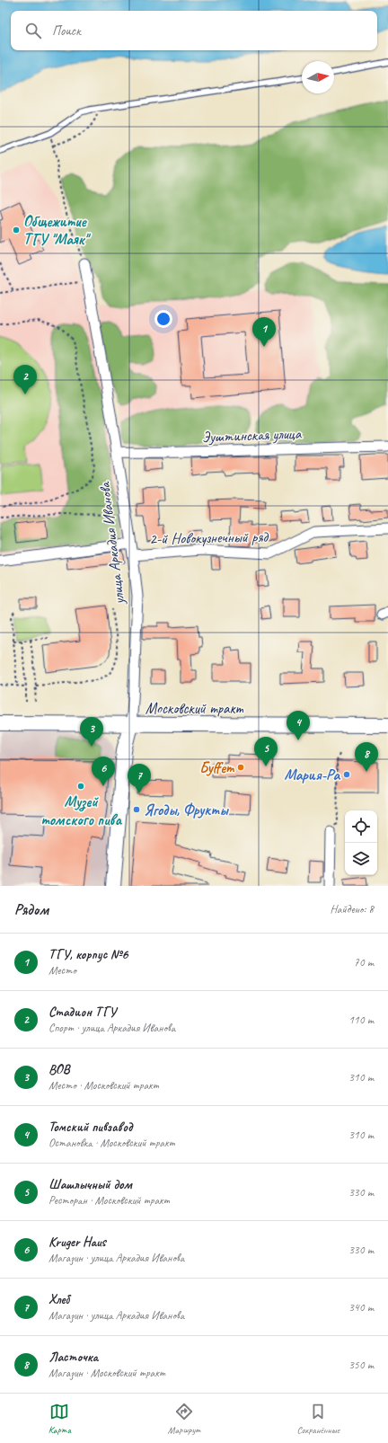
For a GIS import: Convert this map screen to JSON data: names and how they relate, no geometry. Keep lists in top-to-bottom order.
{
  "streets": {
    "main road": ["улица Аркадия Иванова", "Московский тракт"],
    "street": ["Эуштинская улица", "2-й Новокузнечный ряд"]
  },
  "crossings": [
    ["Эуштинская улица", "улица Аркадия Иванова"],
    ["2-й Новокузнечный ряд", "улица Аркадия Иванова"],
    ["улица Аркадия Иванова", "Московский тракт"]
  ],
  "places": [
    "Общежитие ТГУ \"Маяк\"",
    "Буffет",
    "Мария-Ра",
    "Музей томского пива",
    "Ягоды, Фрукты"
  ],
  "north": "right",
  "page": {
    "search": "Поиск",
    "pins": [
      "1",
      "2",
      "4",
      "3",
      "5",
      "8",
      "6",
      "7"
    ],
    "heading": ["Рядом", "Найдено: 8"],
    "list": [
      {
        "mark": "1",
        "name": "ТГУ, корпус №6",
        "note": "Место",
        "value": "70 m"
      },
      {
        "mark": "2",
        "name": "Стадион ТГУ",
        "note": "Спорт · улица Аркадия Иванова",
        "value": "110 m"
      },
      {
        "mark": "3",
        "name": "ВОВ",
        "note": "Место · Московский тракт",
        "value": "310 m"
      },
      {
        "mark": "4",
        "name": "Томский пивзавод",
        "note": "Остановка · Московский тракт",
        "value": "310 m"
      },
      {
        "mark": "5",
        "name": "Шашлычный дом",
        "note": "Ресторан · Московский тракт",
        "value": "330 m"
      },
      {
        "mark": "6",
        "name": "Kruger Haus",
        "note": "Магазин · улица Аркадия Иванова",
        "value": "330 m"
      },
      {
        "mark": "7",
        "name": "Хлеб",
        "note": "Магазин · улица Аркадия Иванова",
        "value": "340 m"
      },
      {
        "mark": "8",
        "name": "Ласточка",
        "note": "Магазин · Московский тракт",
        "value": "350 m"
      }
    ],
    "nav": ["Карта", "Маршрут", "Сохранённые"]
  }
}
